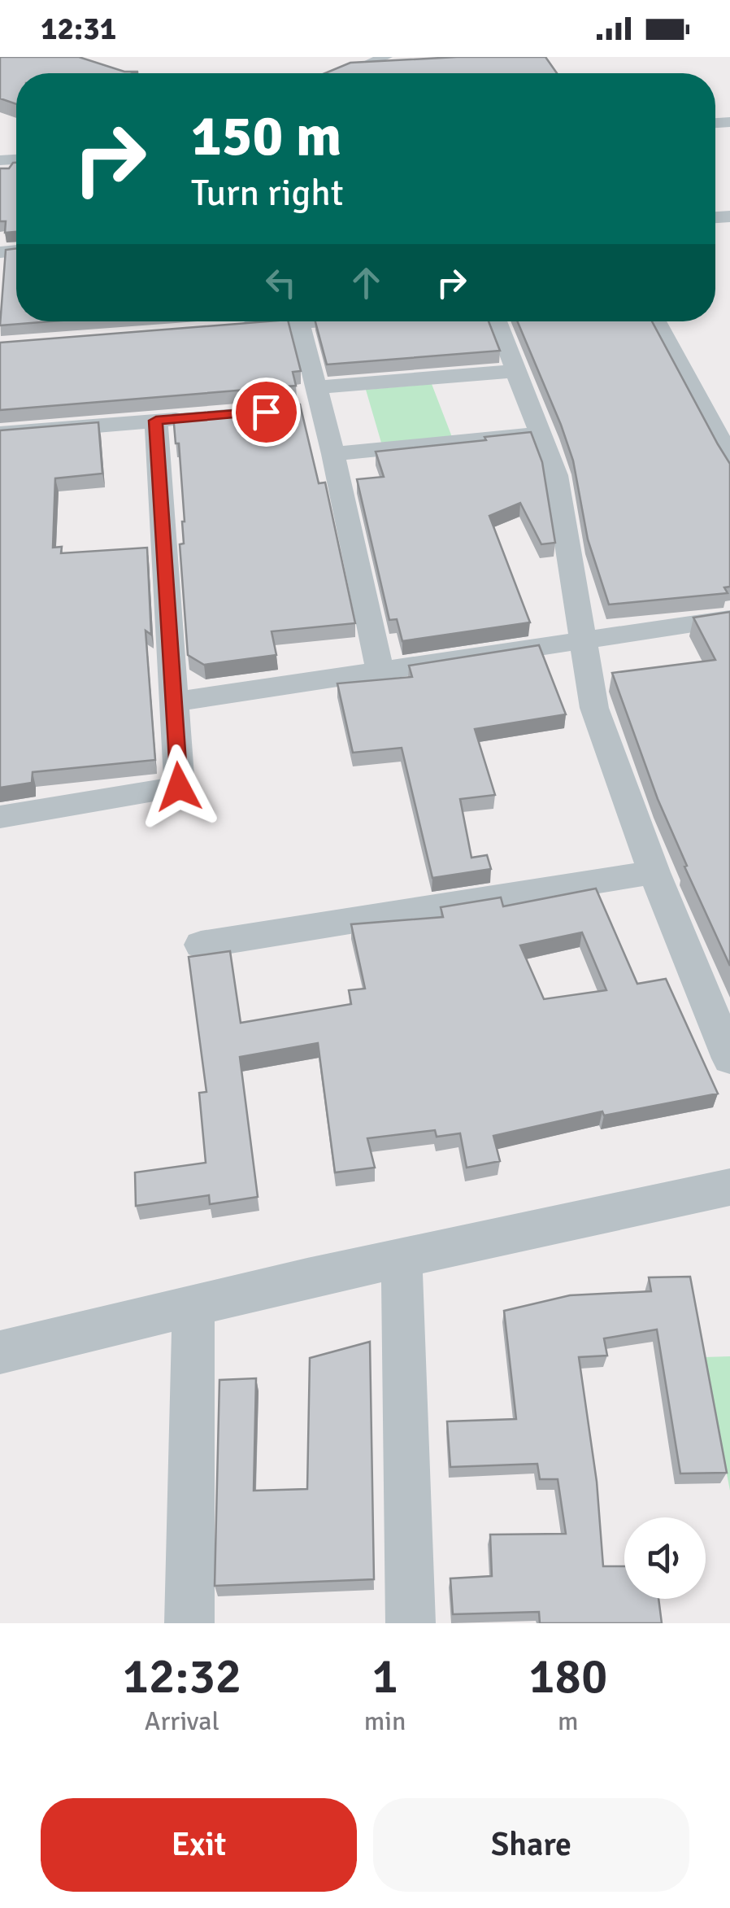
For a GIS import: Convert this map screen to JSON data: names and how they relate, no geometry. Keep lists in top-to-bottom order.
{
  "page": {
    "status": "12:31",
    "turn": ["150 m", "Turn right"],
    "eta": [
      "12:32",
      "Arrival",
      "1",
      "min",
      "180",
      "m"
    ],
    "buttons": ["Exit", "Share"]
  }
}
